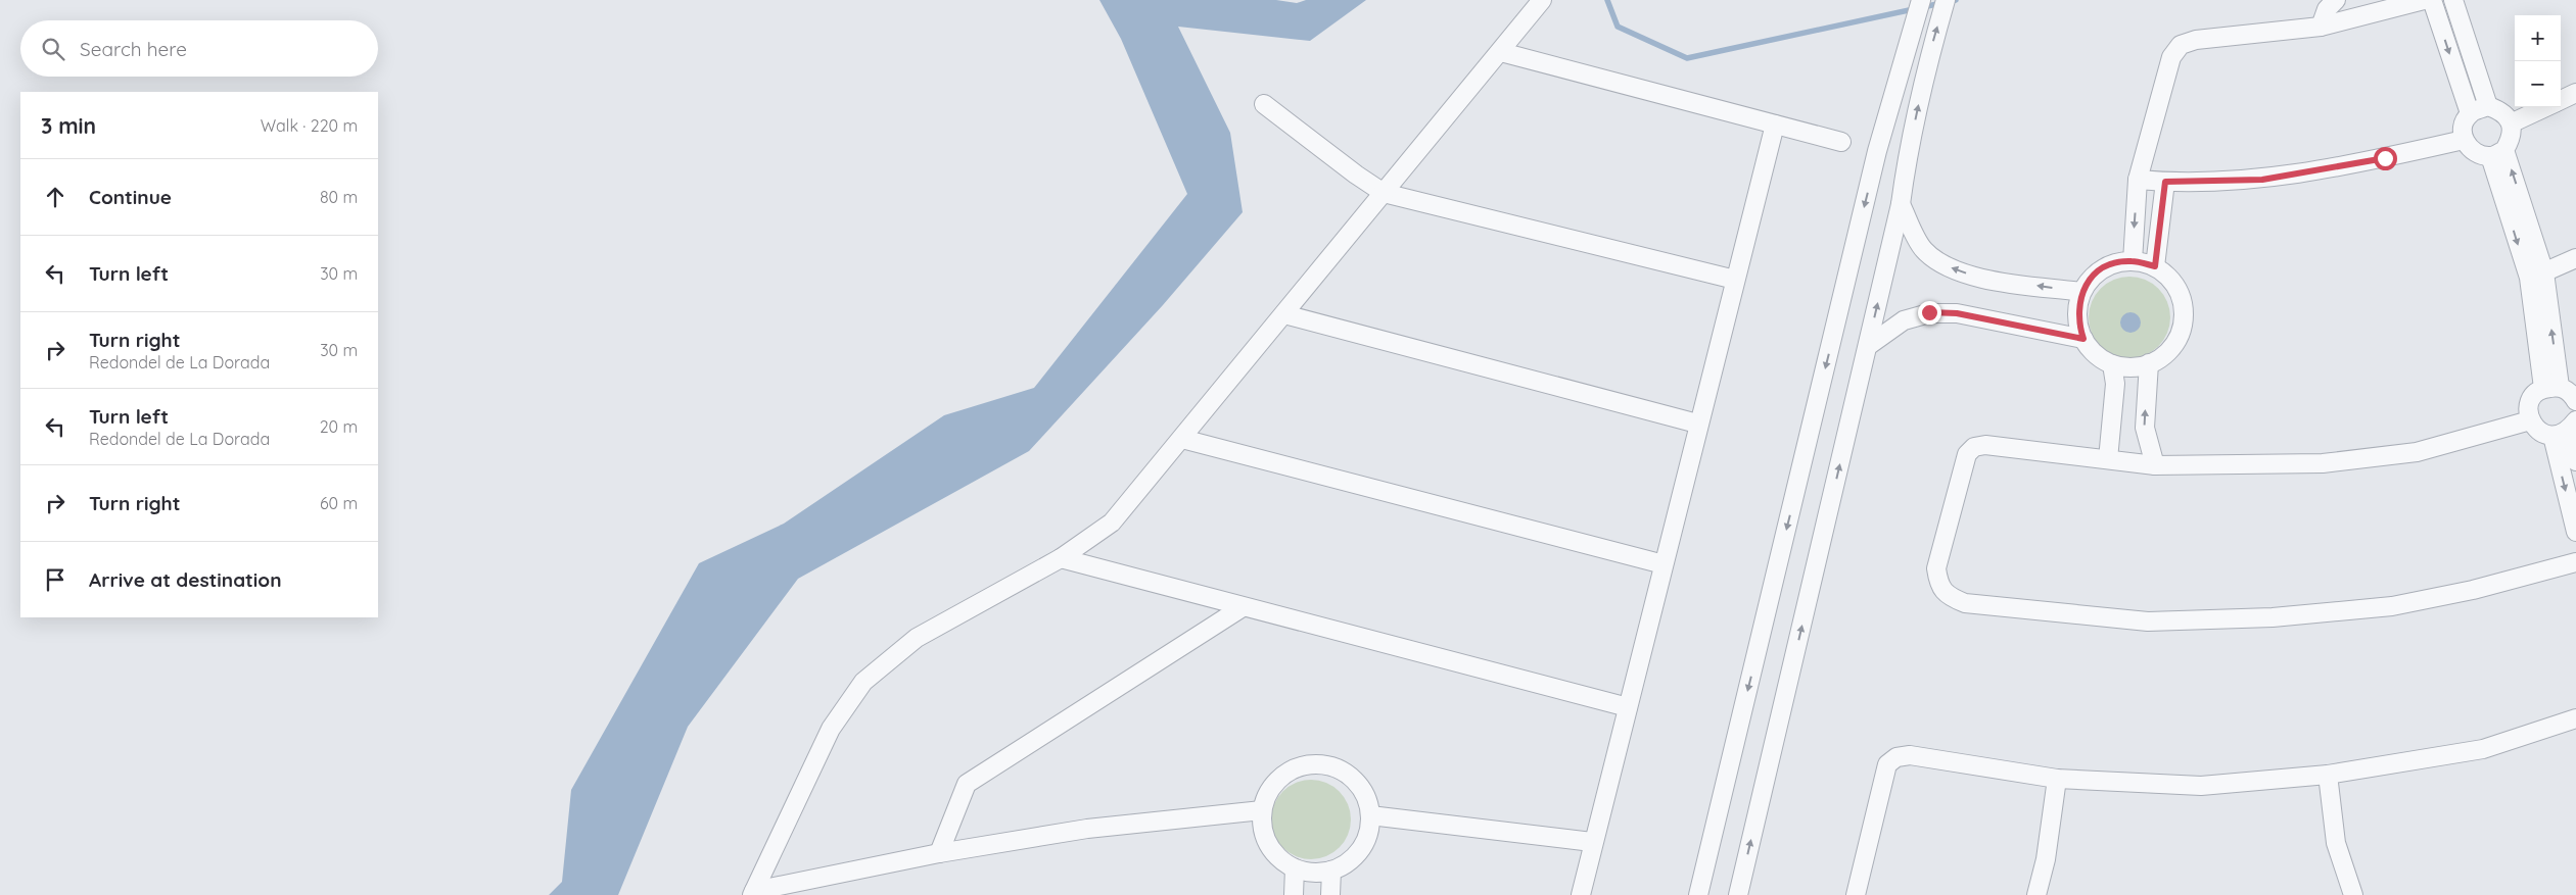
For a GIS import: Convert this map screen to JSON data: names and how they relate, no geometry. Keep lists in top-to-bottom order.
{
  "page": {
    "map_buttons": ["+", "−"],
    "search": "Search here",
    "heading": ["3 min", "Walk · 220 m"],
    "list": [
      ["Continue", "80 m"],
      ["Turn left", "30 m"],
      ["Turn right", "Redondel de La Dorada", "30 m"],
      ["Turn left", "Redondel de La Dorada", "20 m"],
      ["Turn right", "60 m"],
      "Arrive at destination"
    ]
  }
}
